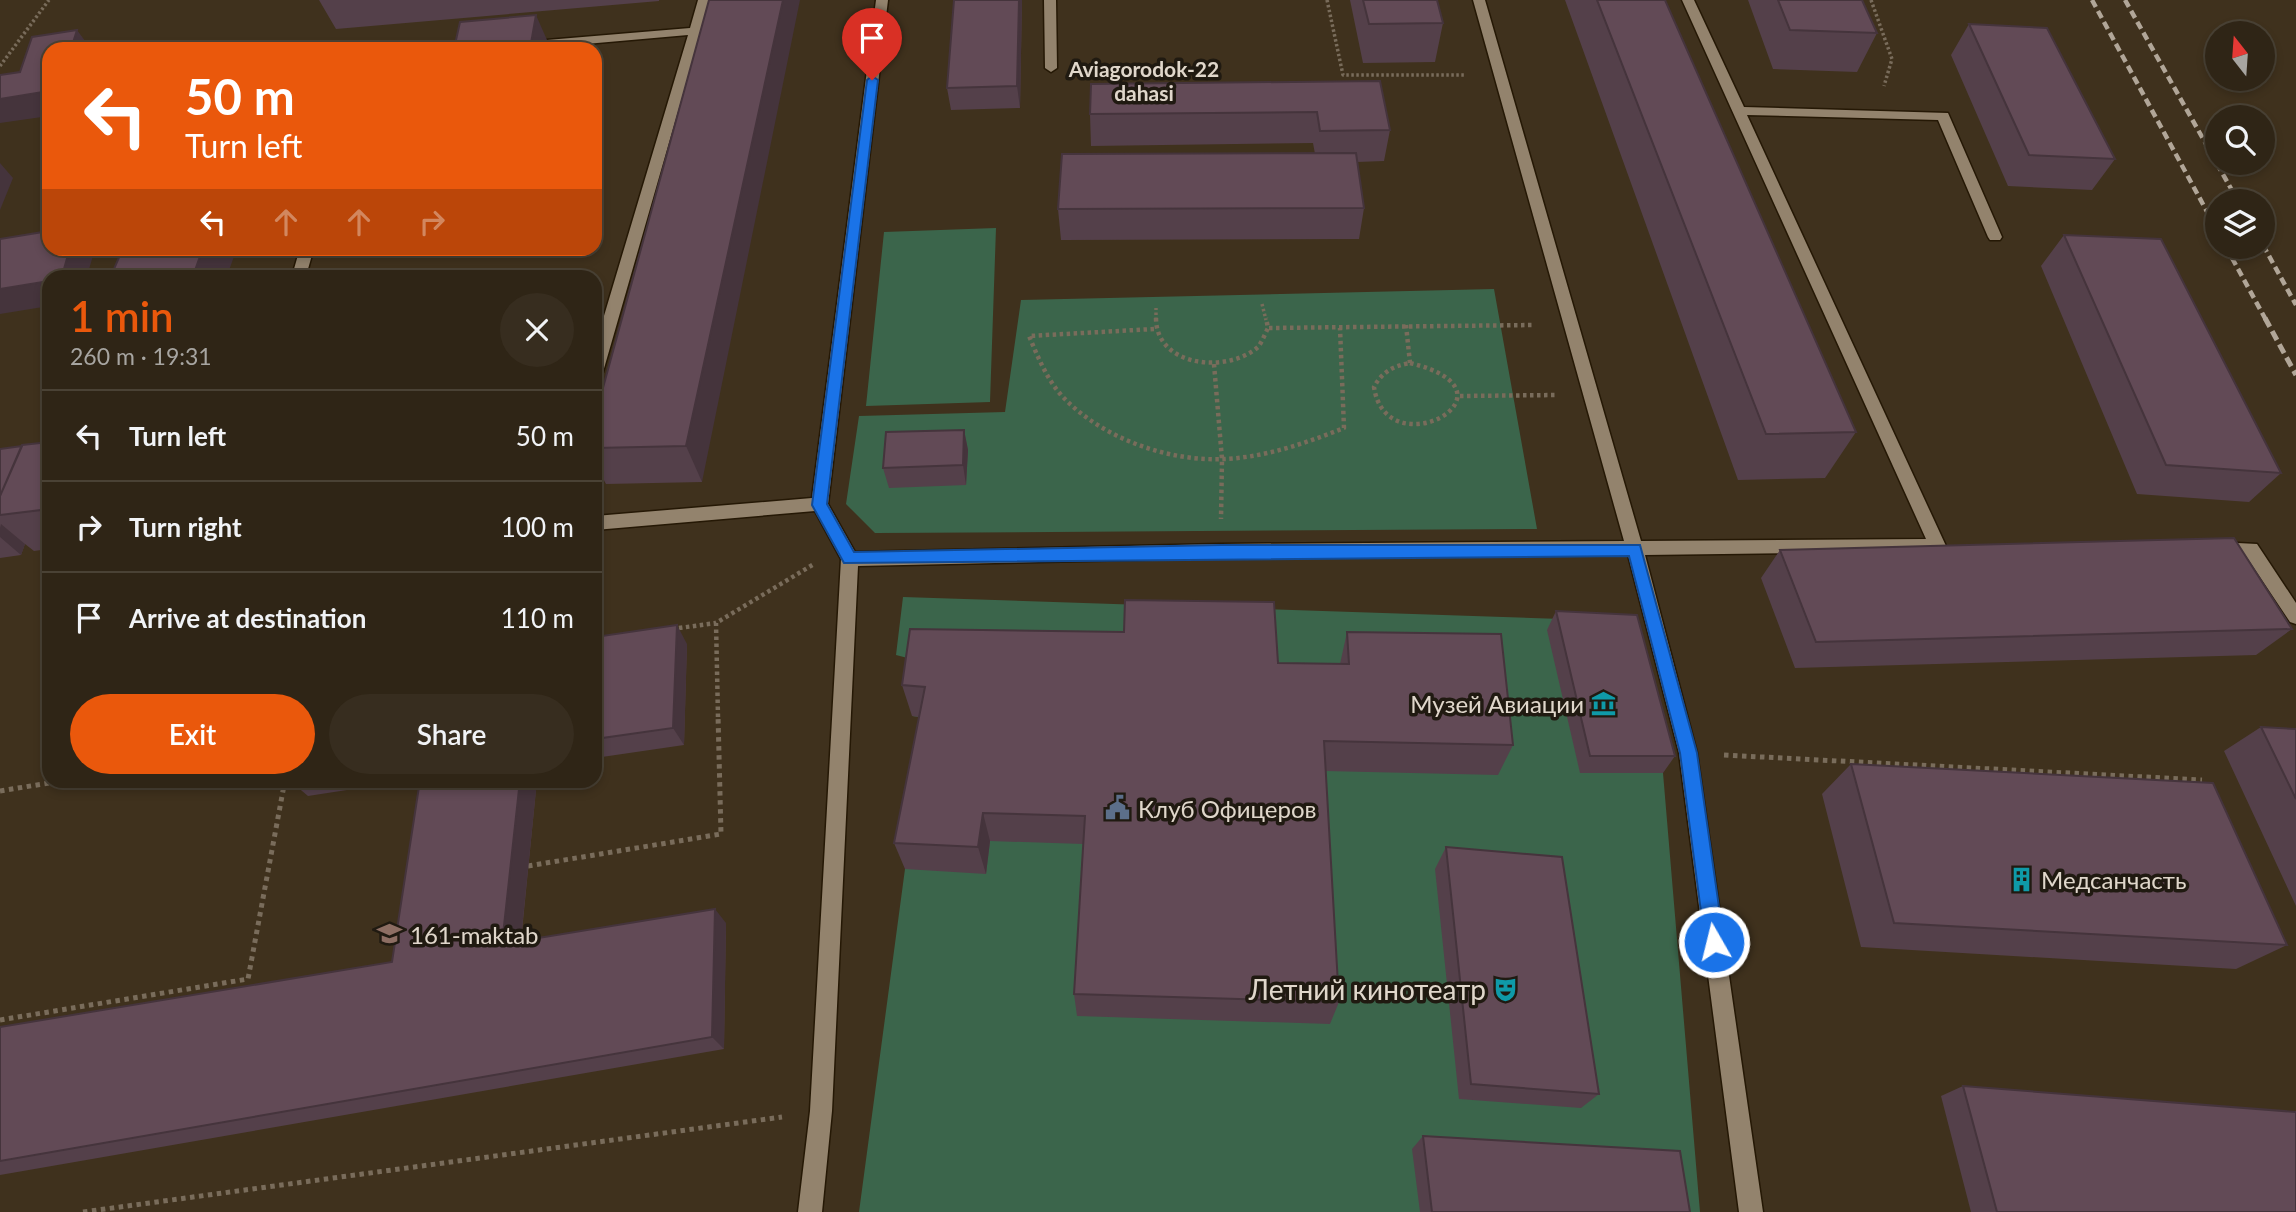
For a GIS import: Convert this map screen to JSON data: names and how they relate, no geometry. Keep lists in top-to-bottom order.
{
  "districts": ["Aviagorodok-22 dahasi"],
  "places": {
    "museum": ["Музей Авиации"],
    "public building": ["Клуб Офицеров"],
    "building": ["Медсанчасть"],
    "school or university": ["161-maktab"],
    "theatre": ["Летний кинотеатр"]
  },
  "north": "top",
  "page": {
    "turn": ["50 m", "Turn left"],
    "heading": ["1 min", "260 m · 19:31"],
    "list": [
      {
        "name": "Turn left",
        "value": "50 m"
      },
      {
        "name": "Turn right",
        "value": "100 m"
      },
      {
        "name": "Arrive at destination",
        "value": "110 m"
      }
    ],
    "buttons": ["Exit", "Share"]
  }
}
